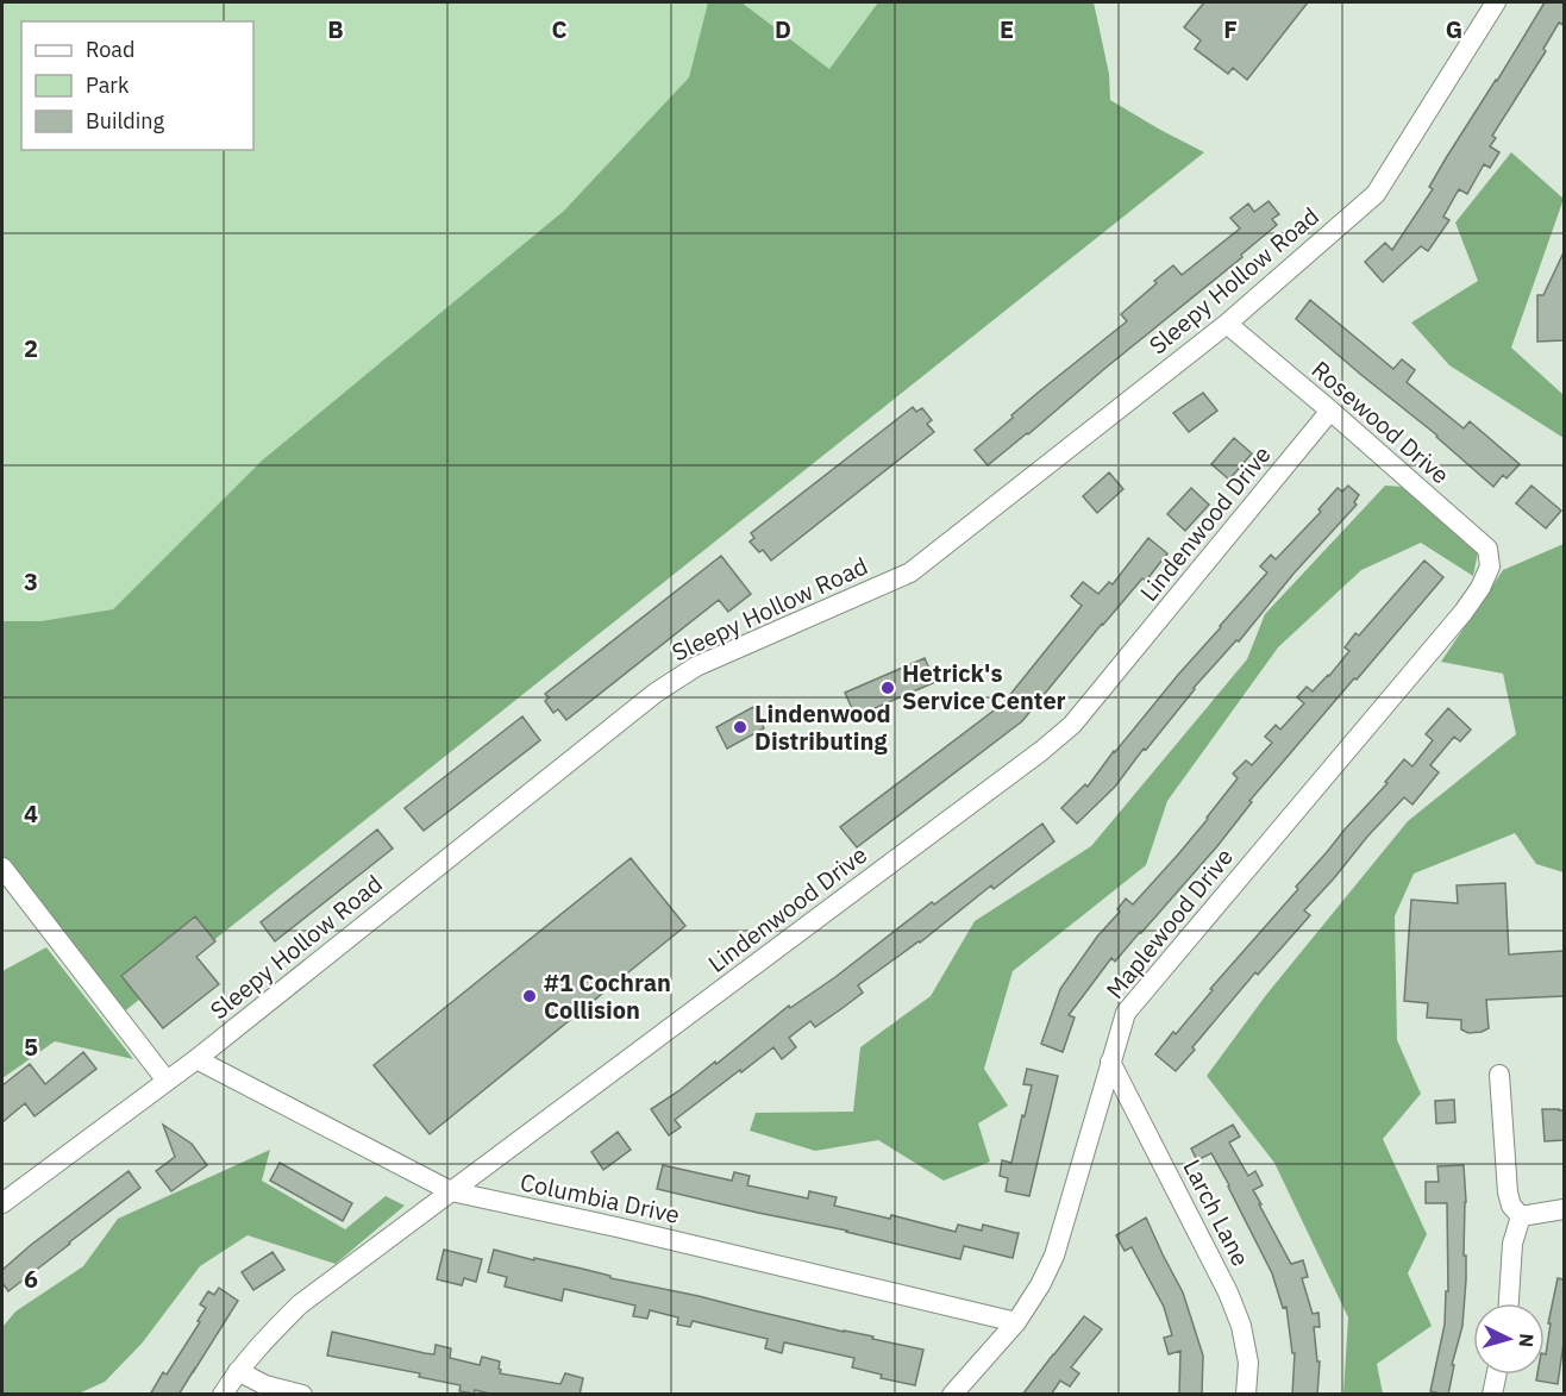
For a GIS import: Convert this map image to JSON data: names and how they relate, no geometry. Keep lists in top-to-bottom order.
{
  "streets": {
    "street": [
      "Sleepy Hollow Road",
      "Rosewood Drive",
      "Lindenwood Drive",
      "Maplewood Drive",
      "Columbia Drive",
      "Larch Lane"
    ]
  },
  "crossings": [
    ["Sleepy Hollow Road", "Rosewood Drive"],
    ["Sleepy Hollow Road", "Columbia Drive"],
    ["Rosewood Drive", "Lindenwood Drive"],
    ["Rosewood Drive", "Maplewood Drive"],
    ["Lindenwood Drive", "Columbia Drive"],
    ["Maplewood Drive", "Columbia Drive"],
    ["Maplewood Drive", "Larch Lane"]
  ],
  "places": ["Hetrick's Service Center", "Lindenwood Distributing", "#1 Cochran Collision"],
  "legend": ["Road", "Park", "Building"],
  "north": "right",
  "grid": {
    "columns": [
      "B",
      "C",
      "D",
      "E",
      "F",
      "G"
    ],
    "rows": [
      "2",
      "3",
      "4",
      "5",
      "6"
    ]
  }
}
